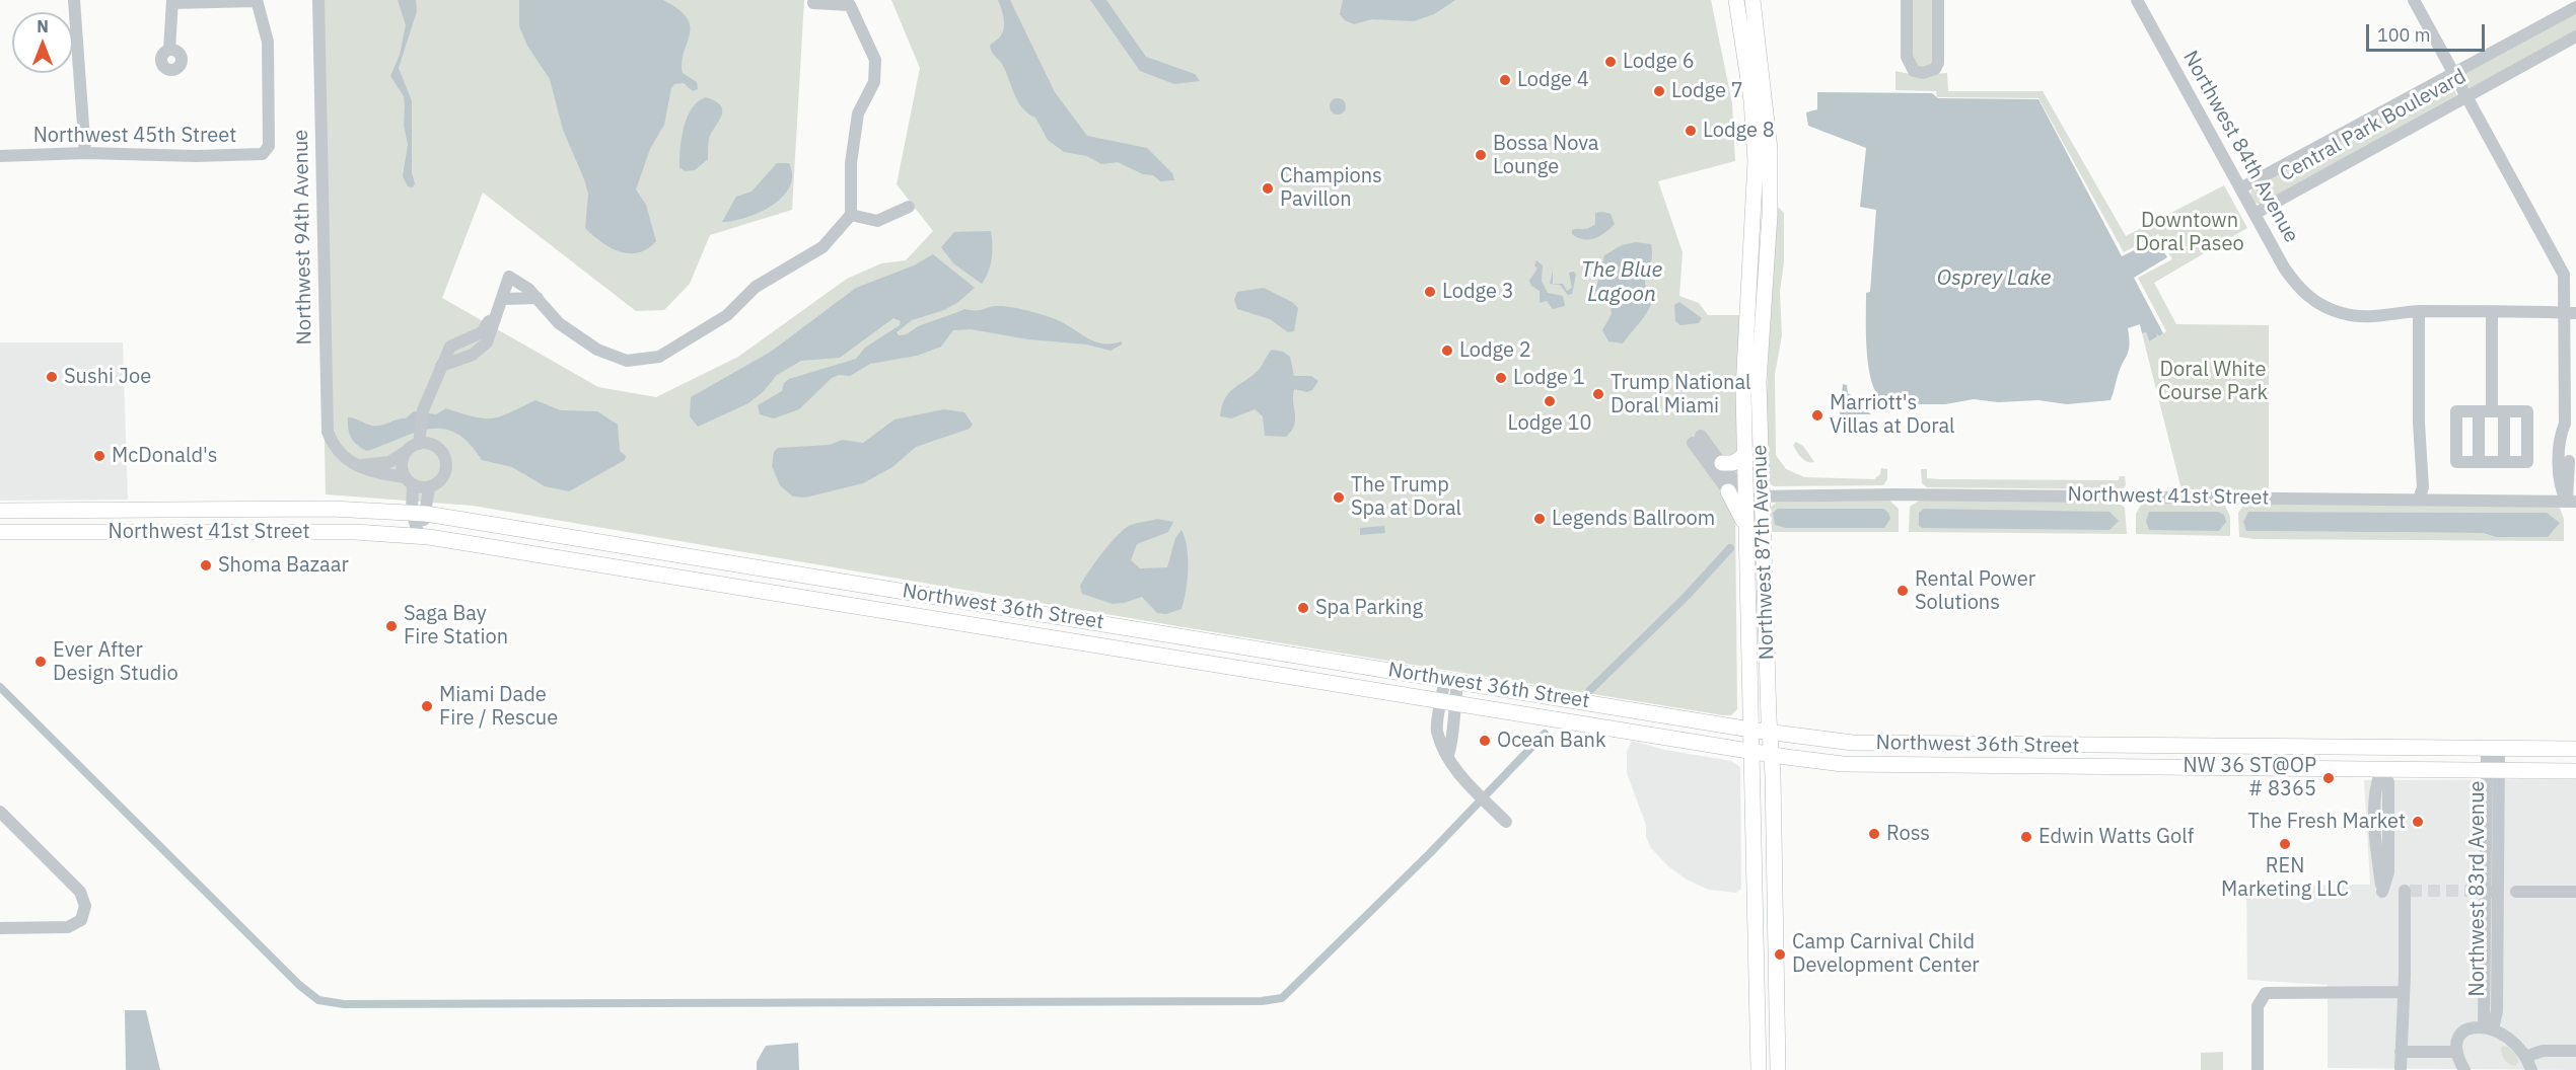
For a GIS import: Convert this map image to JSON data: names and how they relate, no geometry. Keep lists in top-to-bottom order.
{
  "streets": {
    "main road": ["Northwest 41st Street", "Northwest 87th Avenue", "Northwest 36th Street"],
    "street": [
      "Central Park Boulevard",
      "Northwest 45th Street",
      "Northwest 84th Avenue",
      "Northwest 94th Avenue",
      "Northwest 83rd Avenue"
    ]
  },
  "crossings": [
    ["Central Park Boulevard", "Northwest 84th Avenue"],
    ["Northwest 41st Street", "Northwest 87th Avenue"],
    ["Northwest 41st Street", "Northwest 36th Street"],
    ["Northwest 87th Avenue", "Northwest 36th Street"],
    ["Northwest 36th Street", "Northwest 83rd Avenue"]
  ],
  "water": ["The Blue Lagoon", "Osprey Lake"],
  "parks": ["Downtown Doral Paseo", "Doral White Course Park"],
  "places": [
    "Lodge 6",
    "Lodge 4",
    "Lodge 7",
    "Lodge 8",
    "Bossa Nova Lounge",
    "Champions Pavillon",
    "Lodge 3",
    "Lodge 2",
    "Sushi Joe",
    "Lodge 1",
    "Trump National Doral Miami",
    "Lodge 10",
    "Marriott's Villas at Doral",
    "McDonald's",
    "The Trump Spa at Doral",
    "Legends Ballroom",
    "Shoma Bazaar",
    "Rental Power Solutions",
    "Spa Parking",
    "Saga Bay Fire Station",
    "Ever After Design Studio",
    "Miami Dade Fire / Rescue",
    "Ocean Bank",
    "NW 36 ST@OP # 8365",
    "The Fresh Market",
    "Ross",
    "Edwin Watts Golf",
    "REN Marketing LLC",
    "Camp Carnival Child Development Center"
  ],
  "scale_bar": "100 m",
  "north": "top"
}
